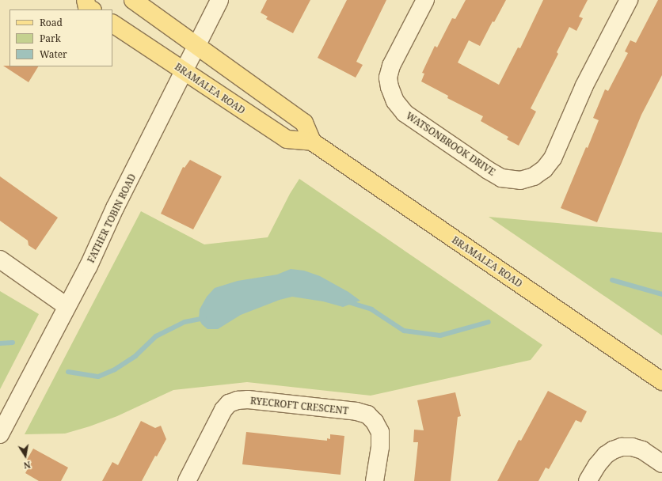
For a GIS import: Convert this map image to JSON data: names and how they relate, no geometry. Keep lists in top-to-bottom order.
{
  "streets": {
    "main road": ["BRAMALEA ROAD"],
    "street": ["WATSONBROOK DRIVE", "FATHER TOBIN ROAD", "RYECROFT CRESCENT"]
  },
  "crossings": [
    ["BRAMALEA ROAD", "FATHER TOBIN ROAD"]
  ],
  "legend": ["Road", "Park", "Water"],
  "north": "bottom"
}
